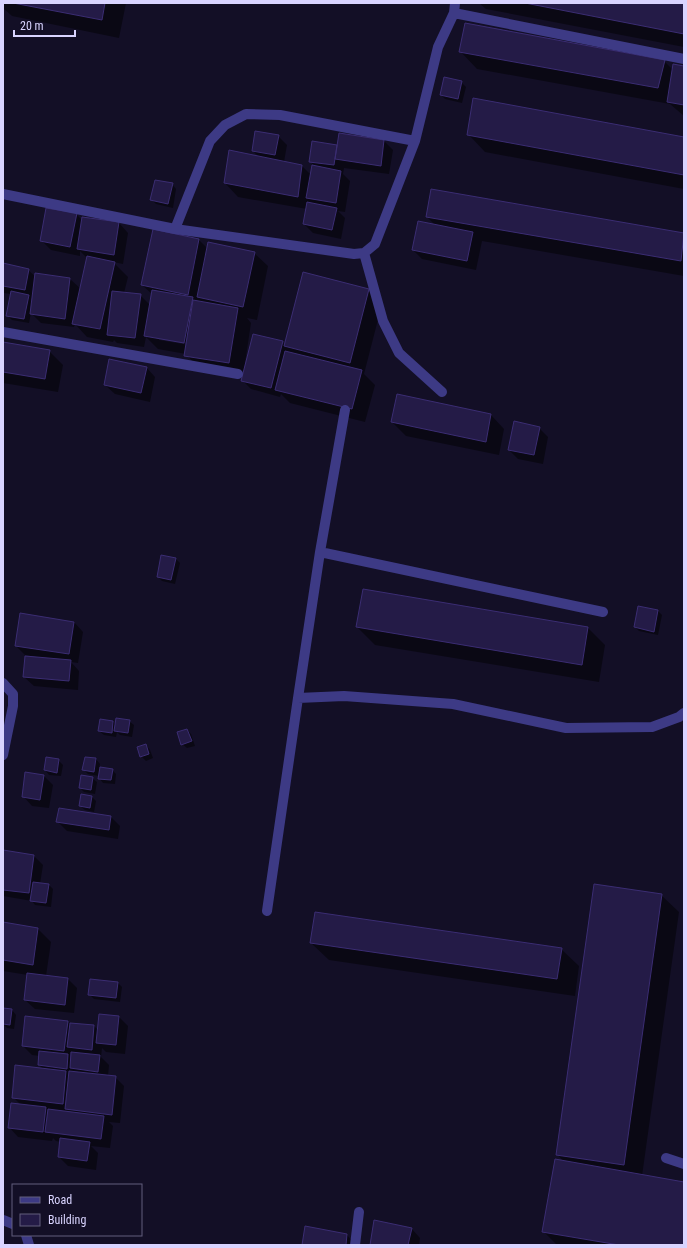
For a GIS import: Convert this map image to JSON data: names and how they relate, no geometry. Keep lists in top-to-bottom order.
{
  "legend": ["Road", "Building"],
  "scale_bar": "20 m"
}
